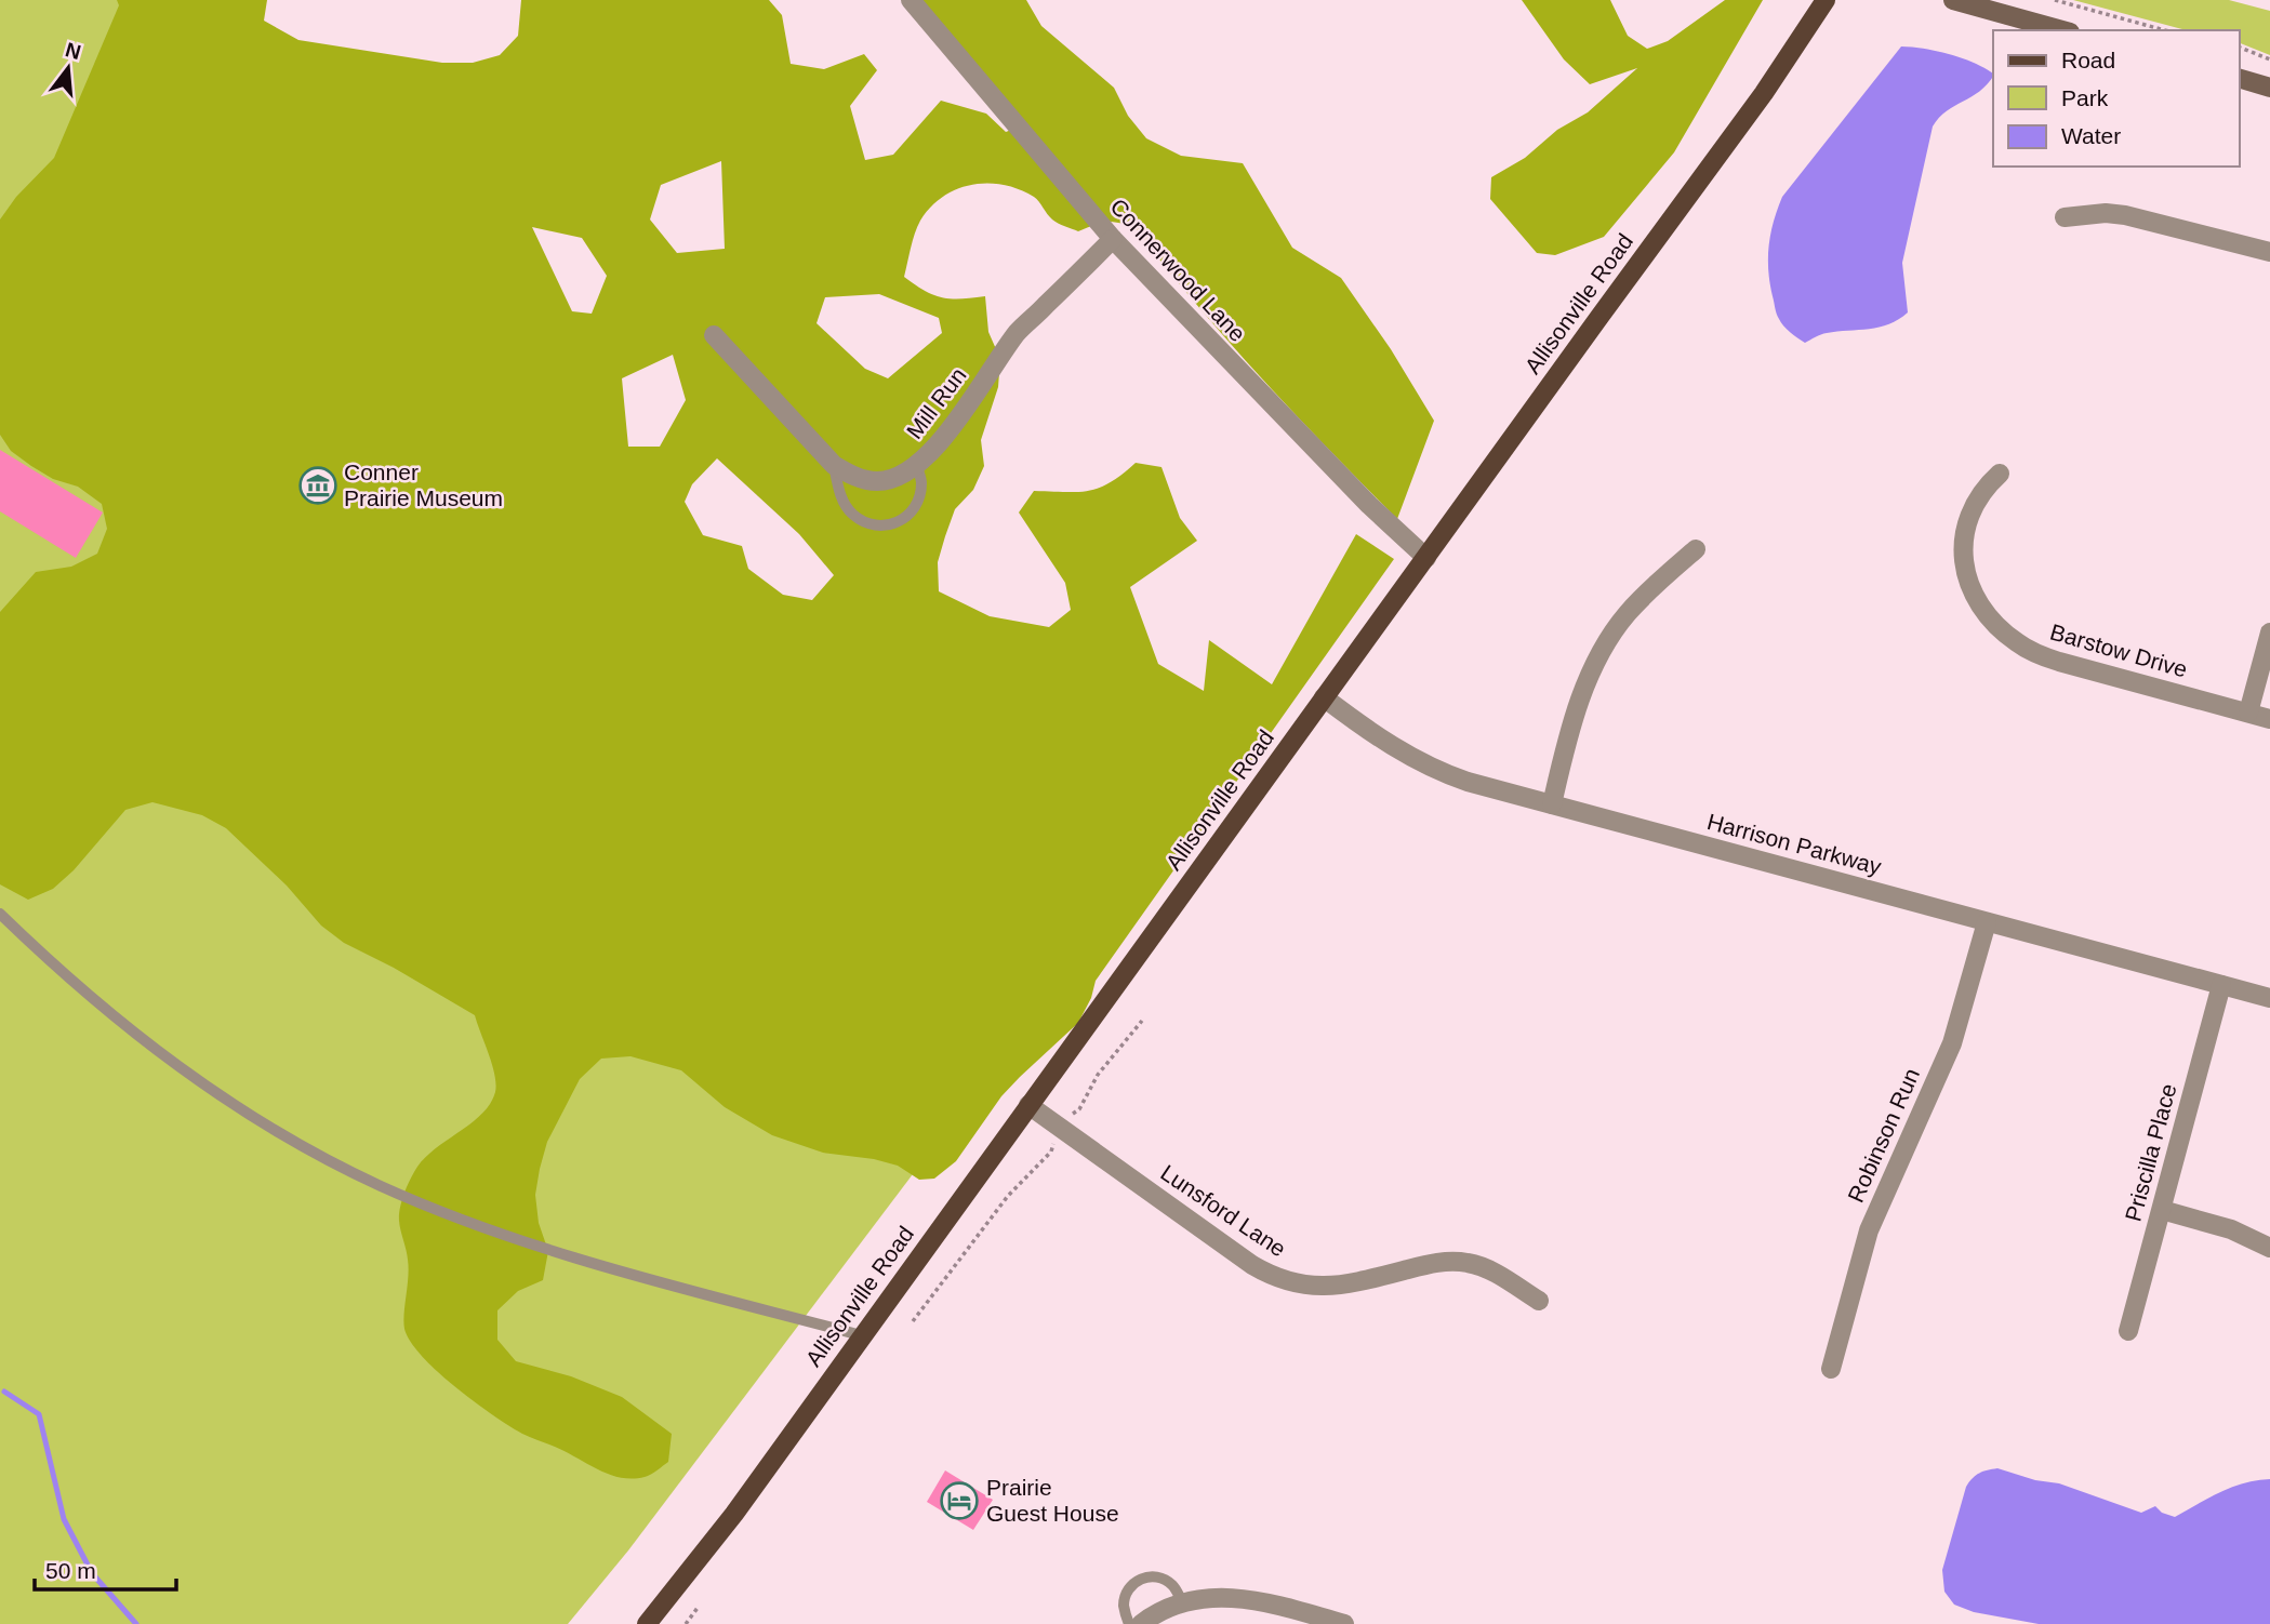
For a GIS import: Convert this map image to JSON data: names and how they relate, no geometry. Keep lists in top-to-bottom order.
{
  "streets": {
    "main road": ["Allisonville Road"],
    "street": [
      "Connerwood Lane",
      "Mill Run",
      "Barstow Drive",
      "Harrison Parkway",
      "Robinson Run",
      "Priscilla Place",
      "Lunsford Lane"
    ]
  },
  "crossings": [
    ["Connerwood Lane", "Allisonville Road"],
    ["Connerwood Lane", "Mill Run"],
    ["Allisonville Road", "Harrison Parkway"],
    ["Allisonville Road", "Lunsford Lane"],
    ["Harrison Parkway", "Robinson Run"],
    ["Harrison Parkway", "Priscilla Place"]
  ],
  "places": {
    "museum": ["Conner Prairie Museum"],
    "hotel": ["Prairie Guest House"]
  },
  "legend": ["Road", "Park", "Water"],
  "scale_bar": "50 m",
  "north": "top"
}
